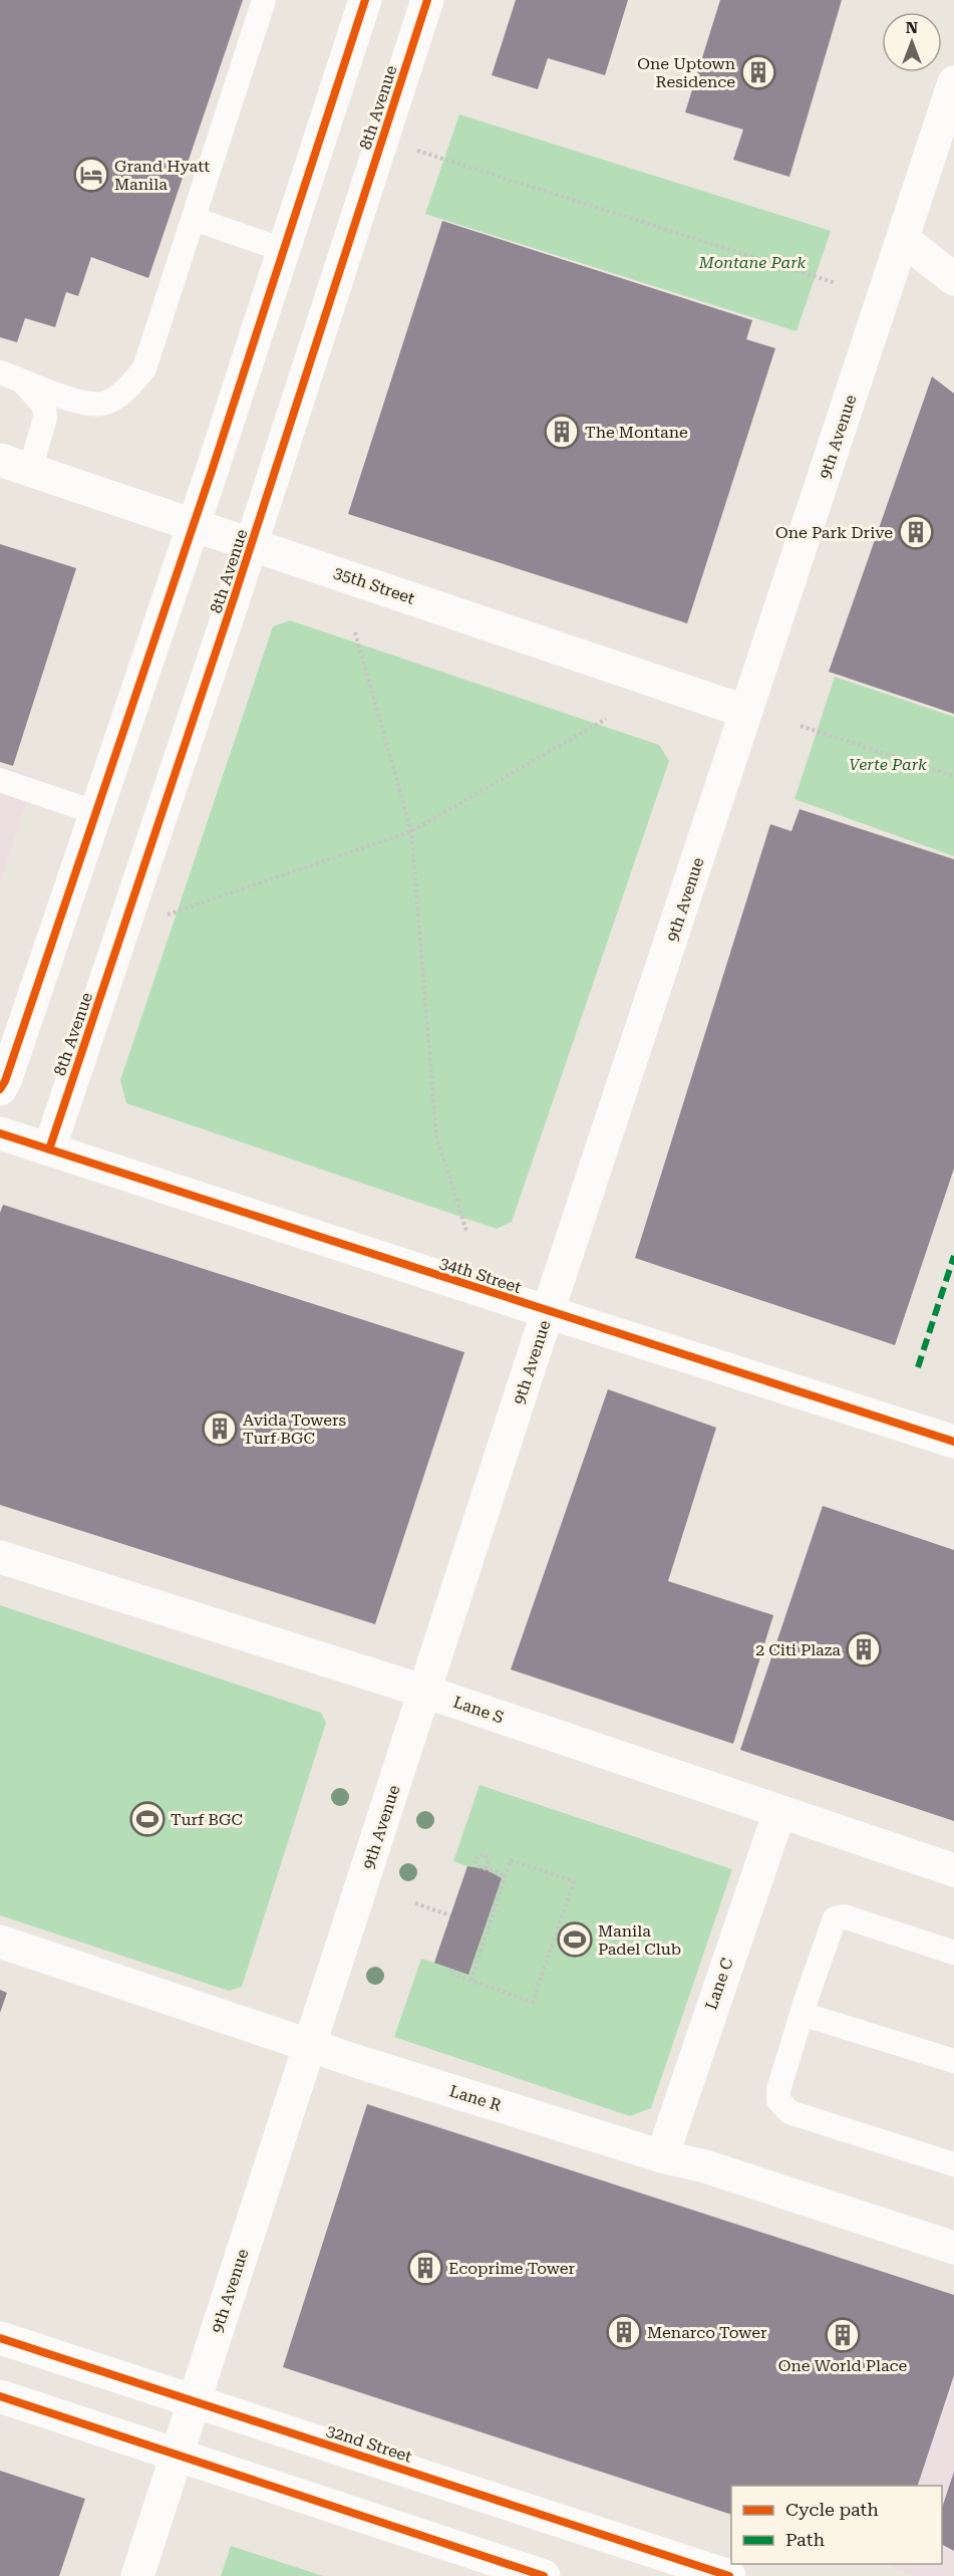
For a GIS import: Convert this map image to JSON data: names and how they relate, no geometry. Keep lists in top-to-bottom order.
{
  "streets": {
    "street": [
      "8th Avenue",
      "9th Avenue",
      "35th Street",
      "34th Street",
      "Lane S",
      "Lane C",
      "Lane R",
      "32nd Street"
    ]
  },
  "crossings": [
    ["8th Avenue", "35th Street"],
    ["8th Avenue", "34th Street"],
    ["9th Avenue", "35th Street"],
    ["9th Avenue", "34th Street"],
    ["9th Avenue", "Lane S"],
    ["9th Avenue", "Lane R"],
    ["9th Avenue", "32nd Street"],
    ["Lane S", "Lane C"],
    ["Lane C", "Lane R"]
  ],
  "parks": ["Montane Park", "Verte Park"],
  "places": {
    "building": [
      "One Uptown Residence",
      "The Montane",
      "One Park Drive",
      "Avida Towers Turf BGC",
      "2 Citi Plaza",
      "Ecoprime Tower",
      "Menarco Tower",
      "One World Place"
    ],
    "hotel": ["Grand Hyatt Manila"],
    "sports": ["Turf BGC", "Manila Padel Club"]
  },
  "legend": ["Cycle path", "Path"],
  "north": "top"
}
